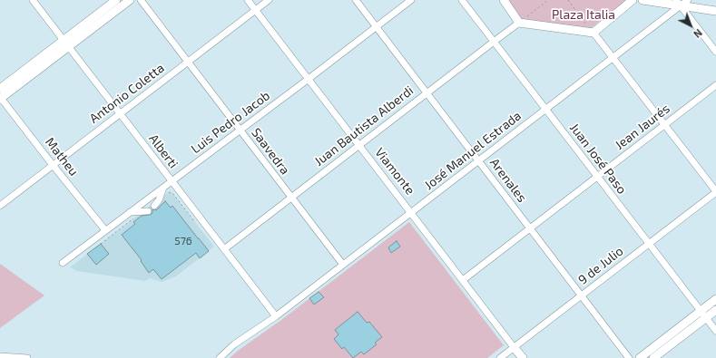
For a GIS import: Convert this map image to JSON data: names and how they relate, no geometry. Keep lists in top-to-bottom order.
{
  "streets": {
    "main road": ["Viamonte"],
    "street": [
      "Antonio Coletta",
      "Luis Pedro Jacob",
      "Juan Bautista Alberdi",
      "Jean Jaurés",
      "José Manuel Estrada",
      "Alberti",
      "Saavedra",
      "Matheu",
      "Juan José Paso",
      "Arenales",
      "9 de Julio"
    ]
  },
  "crossings": [
    ["Antonio Coletta", "Alberti"],
    ["Antonio Coletta", "Saavedra"],
    ["Antonio Coletta", "Matheu"],
    ["Antonio Coletta", "Viamonte"],
    ["Luis Pedro Jacob", "Alberti"],
    ["Luis Pedro Jacob", "Saavedra"],
    ["Luis Pedro Jacob", "Matheu"],
    ["Luis Pedro Jacob", "Viamonte"],
    ["Luis Pedro Jacob", "Arenales"],
    ["Juan Bautista Alberdi", "Alberti"],
    ["Juan Bautista Alberdi", "Saavedra"],
    ["Juan Bautista Alberdi", "Juan José Paso"],
    ["Juan Bautista Alberdi", "Viamonte"],
    ["Juan Bautista Alberdi", "Arenales"],
    ["Jean Jaurés", "Juan José Paso"],
    ["Jean Jaurés", "Viamonte"],
    ["Jean Jaurés", "Arenales"],
    ["José Manuel Estrada", "Alberti"],
    ["José Manuel Estrada", "Saavedra"],
    ["José Manuel Estrada", "Juan José Paso"],
    ["José Manuel Estrada", "Viamonte"],
    ["José Manuel Estrada", "Arenales"],
    ["Juan José Paso", "9 de Julio"],
    ["Viamonte", "9 de Julio"],
    ["Arenales", "9 de Julio"]
  ],
  "parks": ["Plaza Italia"],
  "house_numbers": ["576"],
  "north": "bottom right"
}
